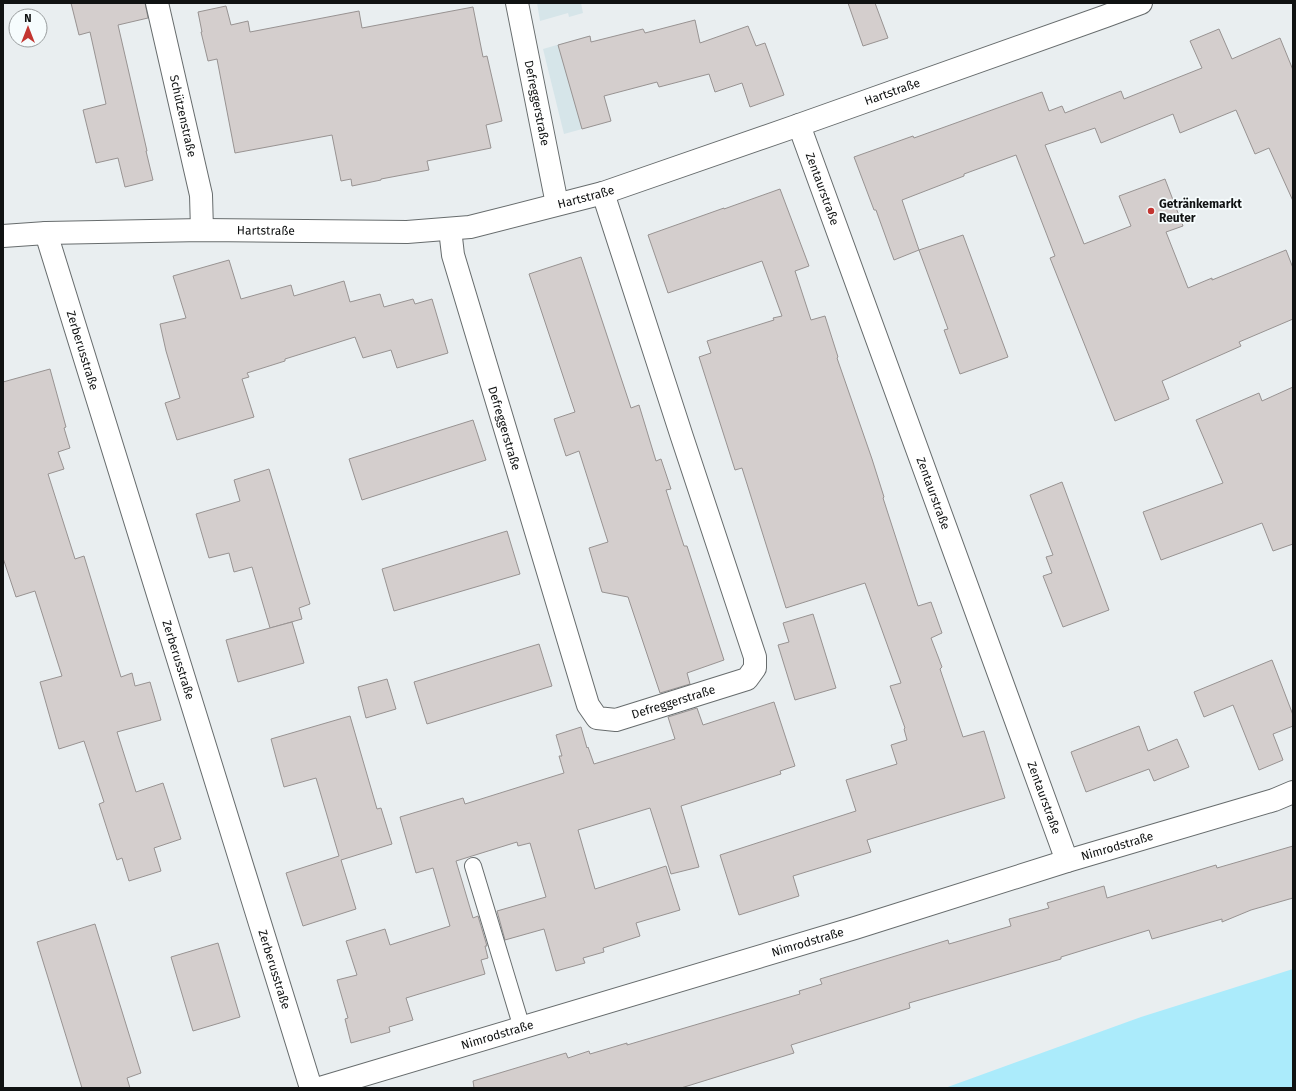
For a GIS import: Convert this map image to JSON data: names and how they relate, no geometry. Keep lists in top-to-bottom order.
{
  "streets": {
    "street": [
      "Hartstraße",
      "Defreggerstraße",
      "Schützenstraße",
      "Zentaurstraße",
      "Zerberusstraße",
      "Nimrodstraße"
    ]
  },
  "crossings": [
    ["Hartstraße", "Defreggerstraße"],
    ["Hartstraße", "Schützenstraße"],
    ["Hartstraße", "Zentaurstraße"],
    ["Hartstraße", "Zerberusstraße"],
    ["Zentaurstraße", "Nimrodstraße"]
  ],
  "places": ["Getränkemarkt Reuter"],
  "north": "top"
}
